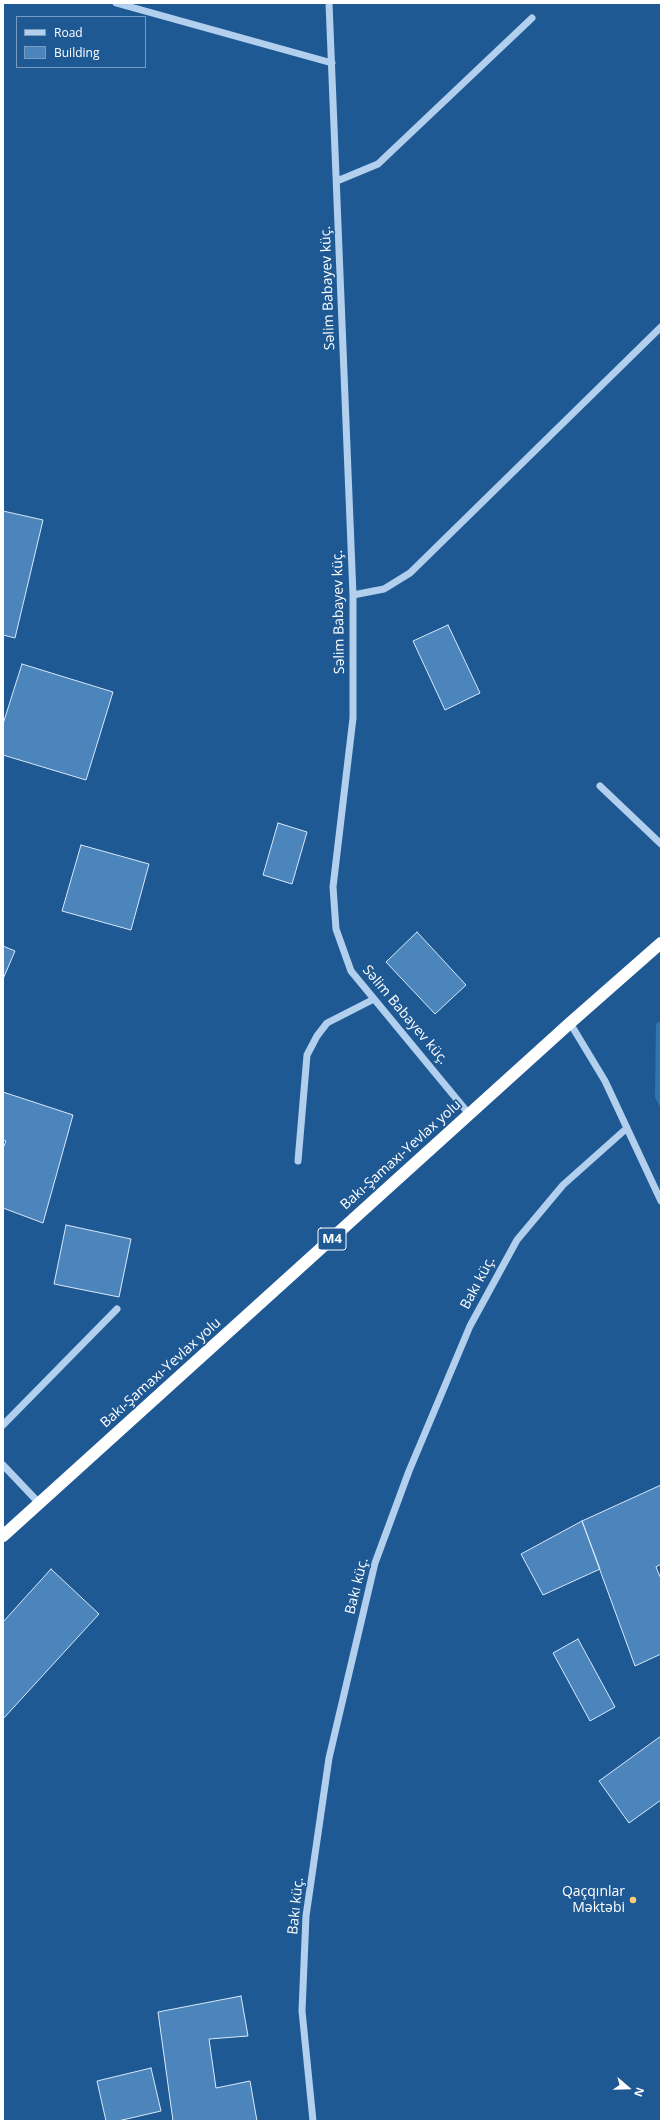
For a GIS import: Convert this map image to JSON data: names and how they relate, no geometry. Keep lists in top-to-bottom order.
{
  "streets": {
    "highway": ["Bakı-Şamaxı-Yevlax yolu", "M4"],
    "street": ["Səlim Babayev küç.", "Bakı küç."]
  },
  "crossings": [
    ["Səlim Babayev küç.", "Bakı-Şamaxı-Yevlax yolu"]
  ],
  "places": ["Qaçqınlar Məktəbi"],
  "legend": ["Road", "Building"],
  "north": "right"
}
